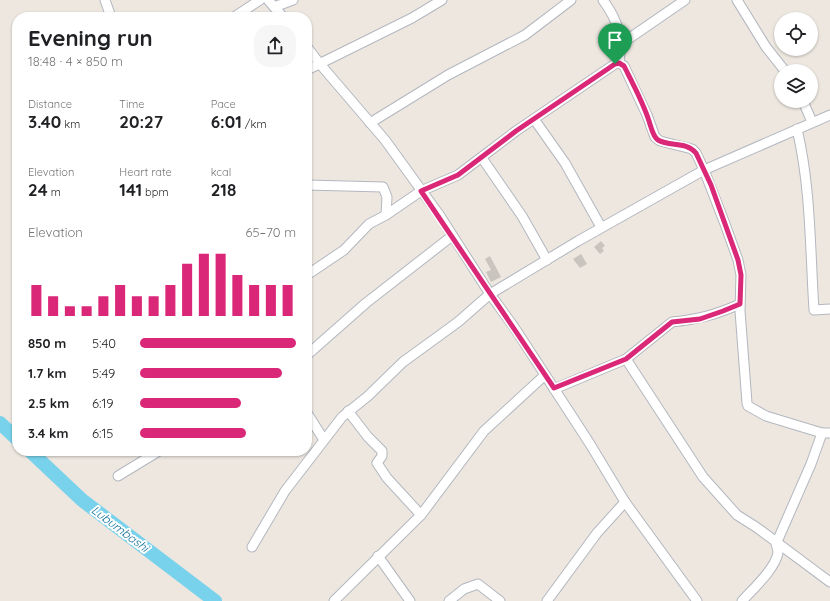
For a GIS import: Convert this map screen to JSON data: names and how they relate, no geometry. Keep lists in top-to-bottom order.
{
  "water": ["Lubumbashi"],
  "page": {
    "heading": ["Evening run", "18:48 · 4 × 850 m"],
    "stats": [
      ["Distance", "3.40 km"],
      ["Time", "20:27"],
      ["Pace", "6:01 /km"],
      ["Elevation", "24 m"],
      ["Heart rate", "141 bpm"],
      ["kcal", "218"]
    ],
    "chart": ["Elevation", "65–70 m"],
    "list": [
      {
        "name": "850 m",
        "note": "5:40"
      },
      {
        "name": "1.7 km",
        "note": "5:49"
      },
      {
        "name": "2.5 km",
        "note": "6:19"
      },
      {
        "name": "3.4 km",
        "note": "6:15"
      }
    ]
  }
}
